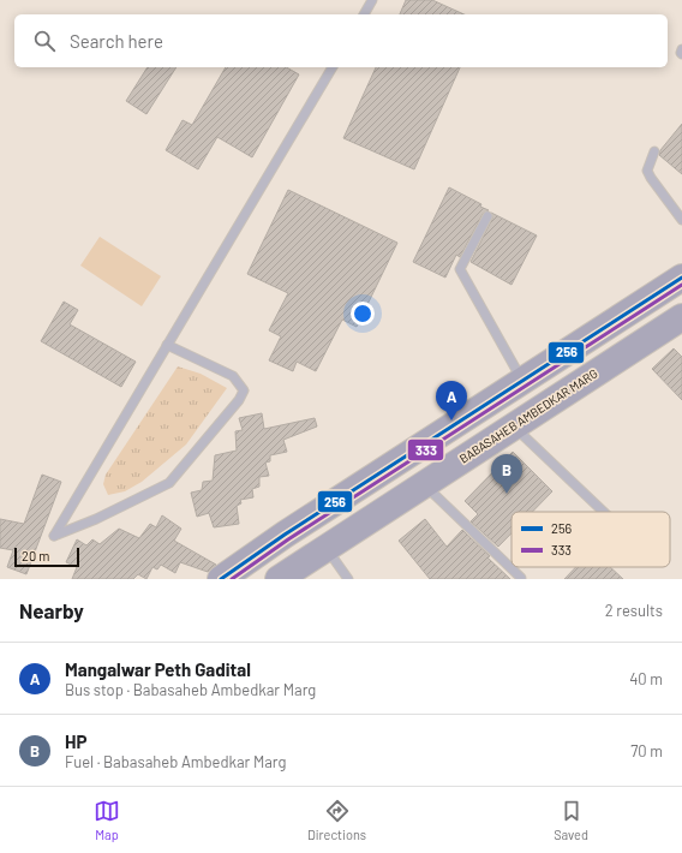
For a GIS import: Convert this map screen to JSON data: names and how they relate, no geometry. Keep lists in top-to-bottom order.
{
  "streets": {
    "main road": ["BABASAHEB AMBEDKAR MARG"]
  },
  "lines": ["transit line 256", "transit line 333"],
  "legend": ["256", "333"],
  "scale_bar": "20 m",
  "page": {
    "search": "Search here",
    "pins": ["A", "B"],
    "scale": "20 m",
    "heading": ["Nearby", "2 results"],
    "list": [
      {
        "mark": "A",
        "name": "Mangalwar Peth Gadital",
        "note": "Bus stop · Babasaheb Ambedkar Marg",
        "value": "40 m"
      },
      {
        "mark": "B",
        "name": "HP",
        "note": "Fuel · Babasaheb Ambedkar Marg",
        "value": "70 m"
      }
    ],
    "nav": ["Map", "Directions", "Saved"]
  }
}
